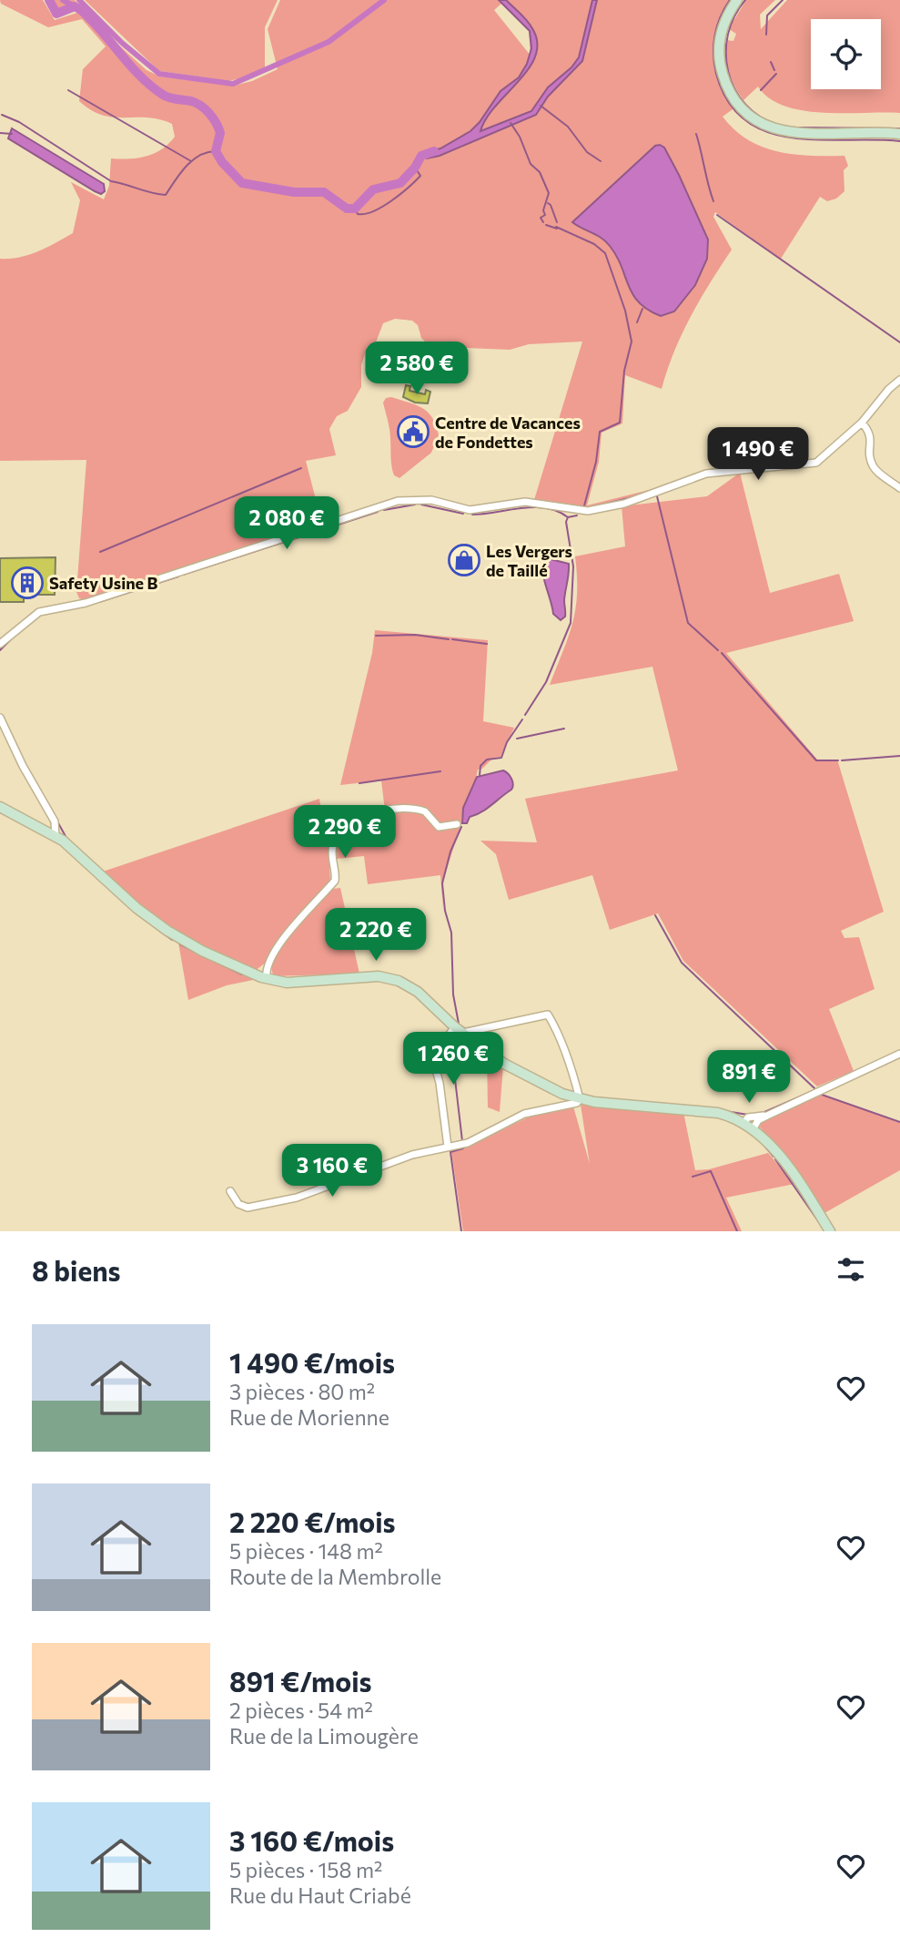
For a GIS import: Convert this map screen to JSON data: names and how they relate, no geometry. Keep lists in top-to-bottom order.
{
  "places": {
    "public building": ["Centre de Vacances de Fondettes"],
    "shop": ["Les Vergers de Taillé"],
    "building": ["Safety Usine B"]
  },
  "page": {
    "price": [
      "2 580 €",
      "1 490 €",
      "2 080 €",
      "2 290 €",
      "2 220 €",
      "1 260 €",
      "891 €",
      "3 160 €"
    ],
    "heading": "8 biens",
    "list": [
      {
        "name": "1 490 €/mois",
        "note": "3 pièces · 80 m² · Rue de Morienne"
      },
      {
        "name": "2 220 €/mois",
        "note": "5 pièces · 148 m² · Route de la Membrolle"
      },
      {
        "name": "891 €/mois",
        "note": "2 pièces · 54 m² · Rue de la Limougère"
      },
      {
        "name": "3 160 €/mois",
        "note": "5 pièces · 158 m² · Rue du Haut Criabé"
      }
    ]
  }
}
